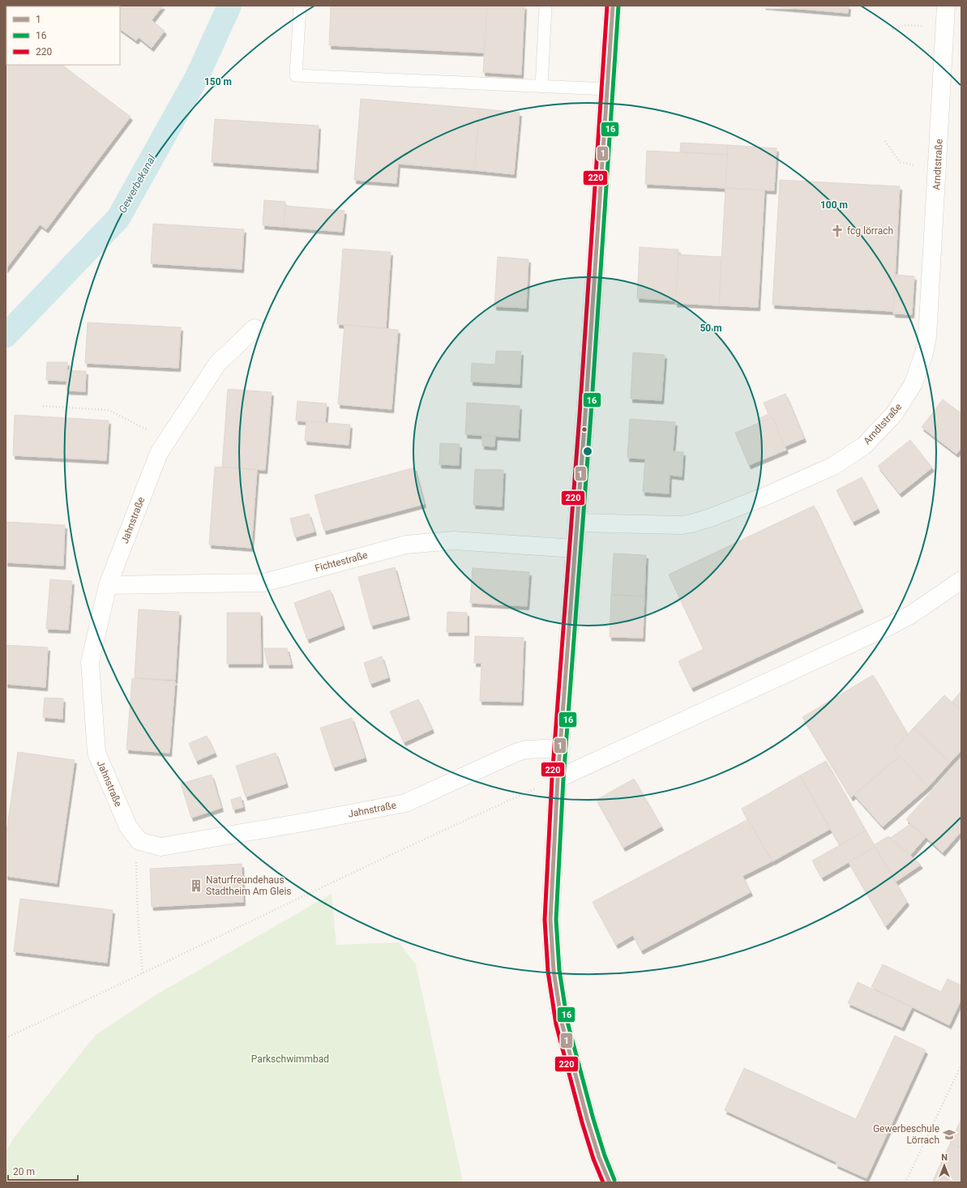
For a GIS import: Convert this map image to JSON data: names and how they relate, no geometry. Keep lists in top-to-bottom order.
{
  "streets": {
    "street": ["Arndtstraße", "Jahnstraße", "Fichtestraße"]
  },
  "crossings": [
    ["Jahnstraße", "Fichtestraße"]
  ],
  "water": ["Gewerbekanal"],
  "parks": ["Parkschwimmbad"],
  "places": {
    "church": ["fcg lörrach"],
    "building": ["Naturfreundehaus Stadtheim Am Gleis"],
    "school or university": ["Gewerbeschule Lörrach"]
  },
  "lines": ["transit line 1", "transit line 16", "transit line 220"],
  "legend": ["1", "16", "220"],
  "scale_bar": "20 m",
  "north": "top",
  "rings": ["150 m", "100 m", "50 m"]
}
